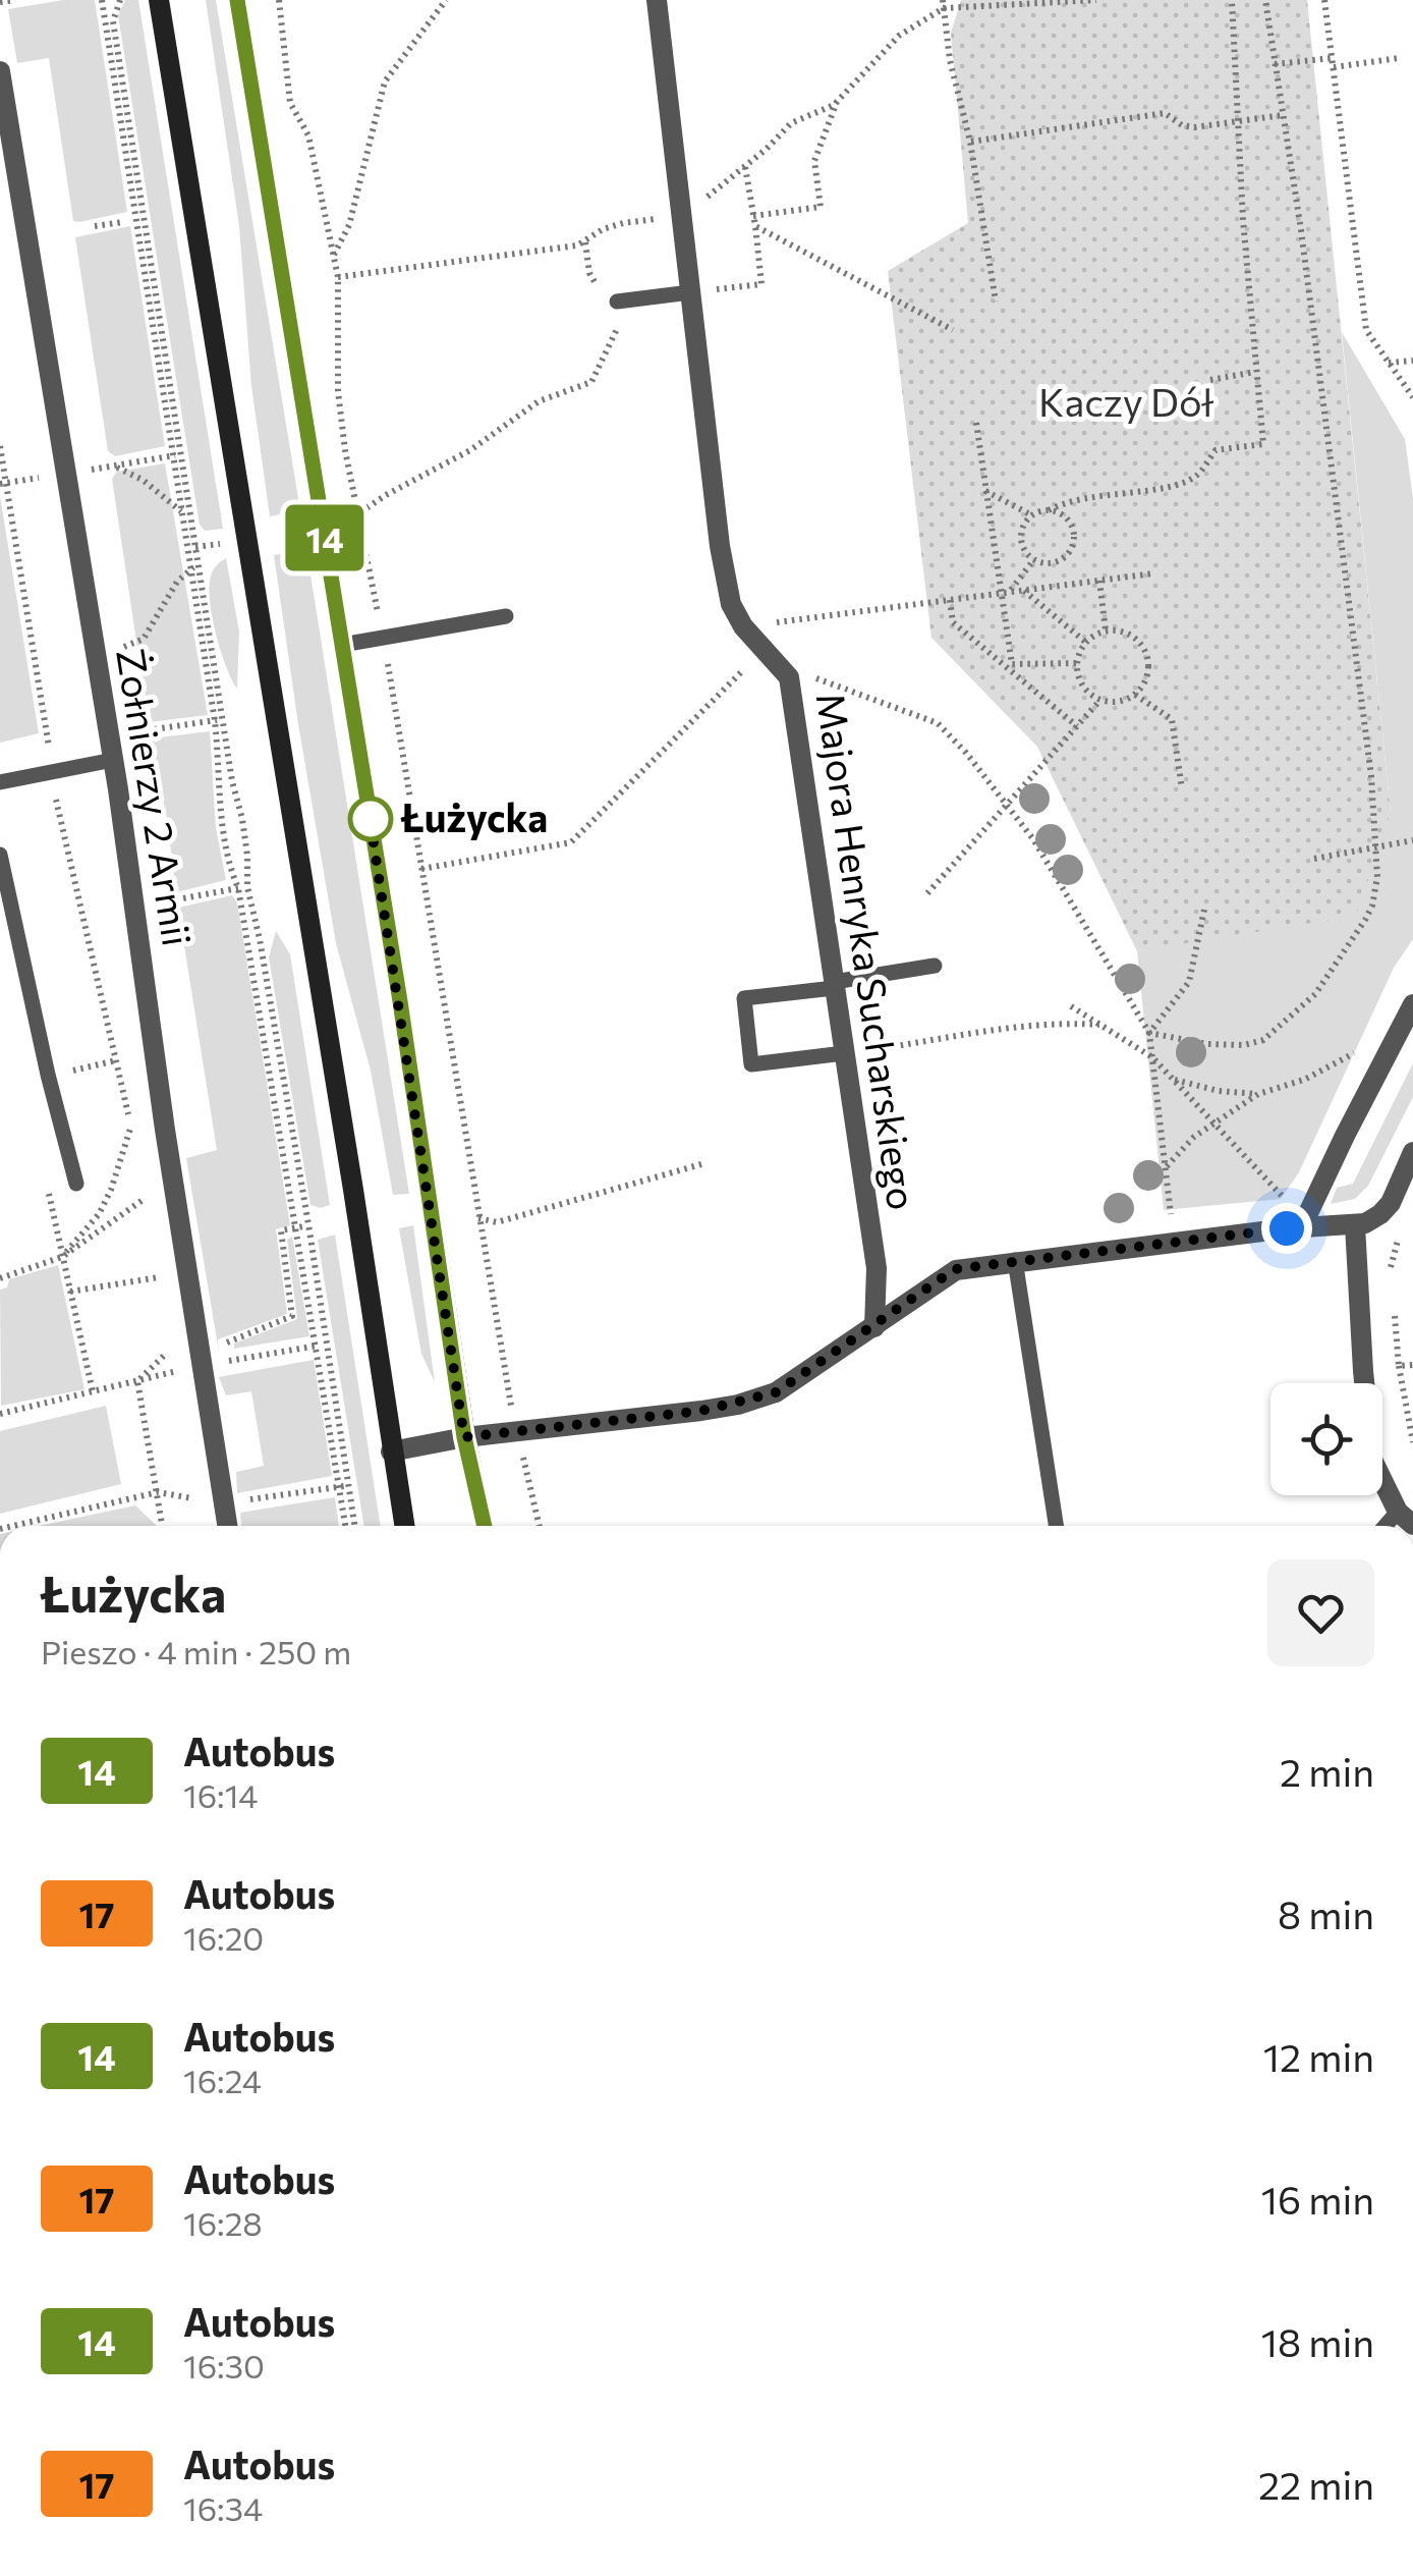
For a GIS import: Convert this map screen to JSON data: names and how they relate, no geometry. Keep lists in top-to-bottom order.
{
  "streets": {
    "street": ["Żołnierzy 2 Armii", "Majora Henryka Sucharskiego"]
  },
  "parks": ["Kaczy Dół"],
  "places": ["Łużycka"],
  "lines": ["bus line 14"],
  "page": {
    "on_map": "14",
    "heading": ["Łużycka", "Pieszo · 4 min · 250 m"],
    "list": [
      {
        "mark": "14",
        "name": "Autobus",
        "note": "16:14",
        "value": "2 min"
      },
      {
        "mark": "17",
        "name": "Autobus",
        "note": "16:20",
        "value": "8 min"
      },
      {
        "mark": "14",
        "name": "Autobus",
        "note": "16:24",
        "value": "12 min"
      },
      {
        "mark": "17",
        "name": "Autobus",
        "note": "16:28",
        "value": "16 min"
      },
      {
        "mark": "14",
        "name": "Autobus",
        "note": "16:30",
        "value": "18 min"
      },
      {
        "mark": "17",
        "name": "Autobus",
        "note": "16:34",
        "value": "22 min"
      }
    ]
  }
}
